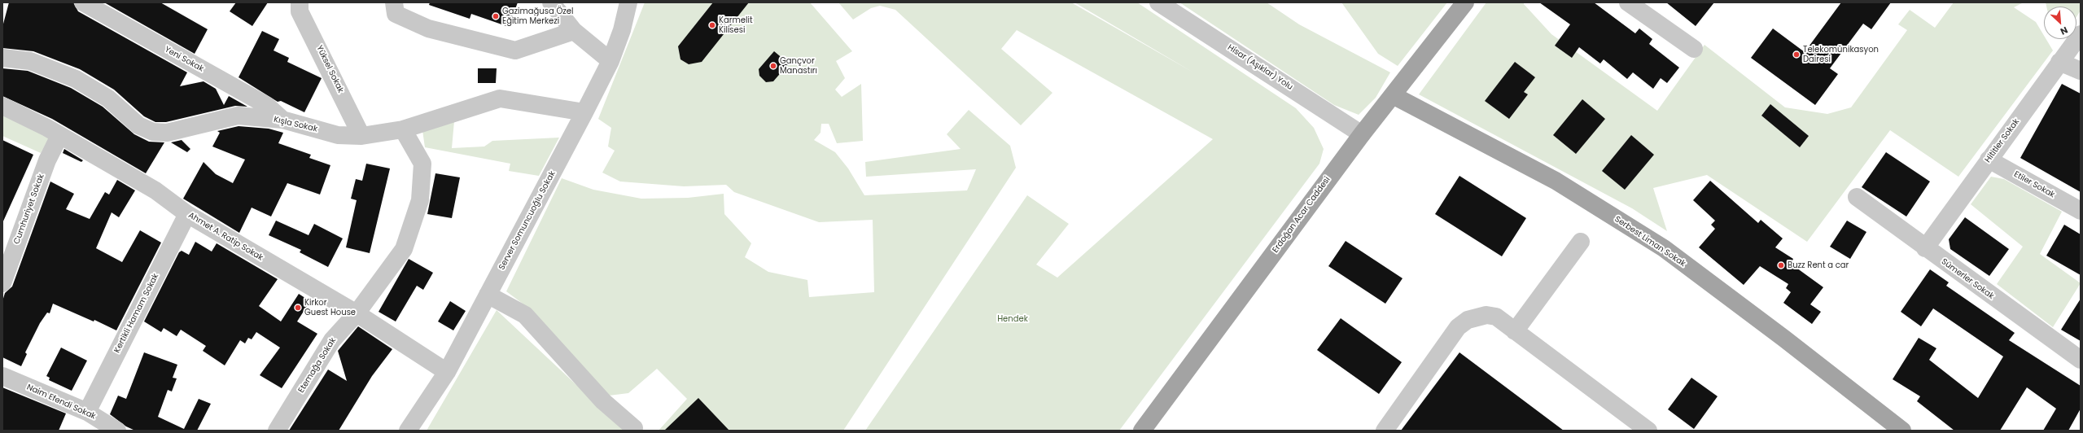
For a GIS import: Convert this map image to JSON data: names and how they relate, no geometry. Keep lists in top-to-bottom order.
{
  "streets": {
    "main road": ["Erdoğan Acar Caddesi", "Serbest Liman Sokak"],
    "street": [
      "Yeni Sokak",
      "Hisar (Aşıklar) Yolu",
      "Yüksel Sokak",
      "Kışla Sokak",
      "Hititler Sokak",
      "Etiler Sokak",
      "Cumhuriyet Sokak",
      "Server Somuncuoğlu Sokak",
      "Ahmet A. Ratip Sokak",
      "Sümerler Sokak",
      "Kertikli Hamam Sokak",
      "Etemağa Sokak",
      "Naim Efendi Sokak"
    ]
  },
  "crossings": [
    ["Yeni Sokak", "Kışla Sokak"],
    ["Hisar (Aşıklar) Yolu", "Erdoğan Acar Caddesi"],
    ["Yüksel Sokak", "Kışla Sokak"],
    ["Kışla Sokak", "Server Somuncuoğlu Sokak"],
    ["Kışla Sokak", "Etemağa Sokak"],
    ["Hititler Sokak", "Etiler Sokak"],
    ["Hititler Sokak", "Sümerler Sokak"],
    ["Cumhuriyet Sokak", "Ahmet A. Ratip Sokak"],
    ["Erdoğan Acar Caddesi", "Serbest Liman Sokak"],
    ["Server Somuncuoğlu Sokak", "Ahmet A. Ratip Sokak"],
    ["Ahmet A. Ratip Sokak", "Kertikli Hamam Sokak"],
    ["Ahmet A. Ratip Sokak", "Etemağa Sokak"],
    ["Kertikli Hamam Sokak", "Naim Efendi Sokak"]
  ],
  "parks": ["Hendek"],
  "places": [
    "Gazimağusa Özel Eğitim Merkezi",
    "Karmelit Kilisesi",
    "Telekomünikasyon Dairesi",
    "Gançvor Manastırı",
    "Buzz Rent a car",
    "Kirkor Guest House"
  ],
  "north": "bottom right"
}
